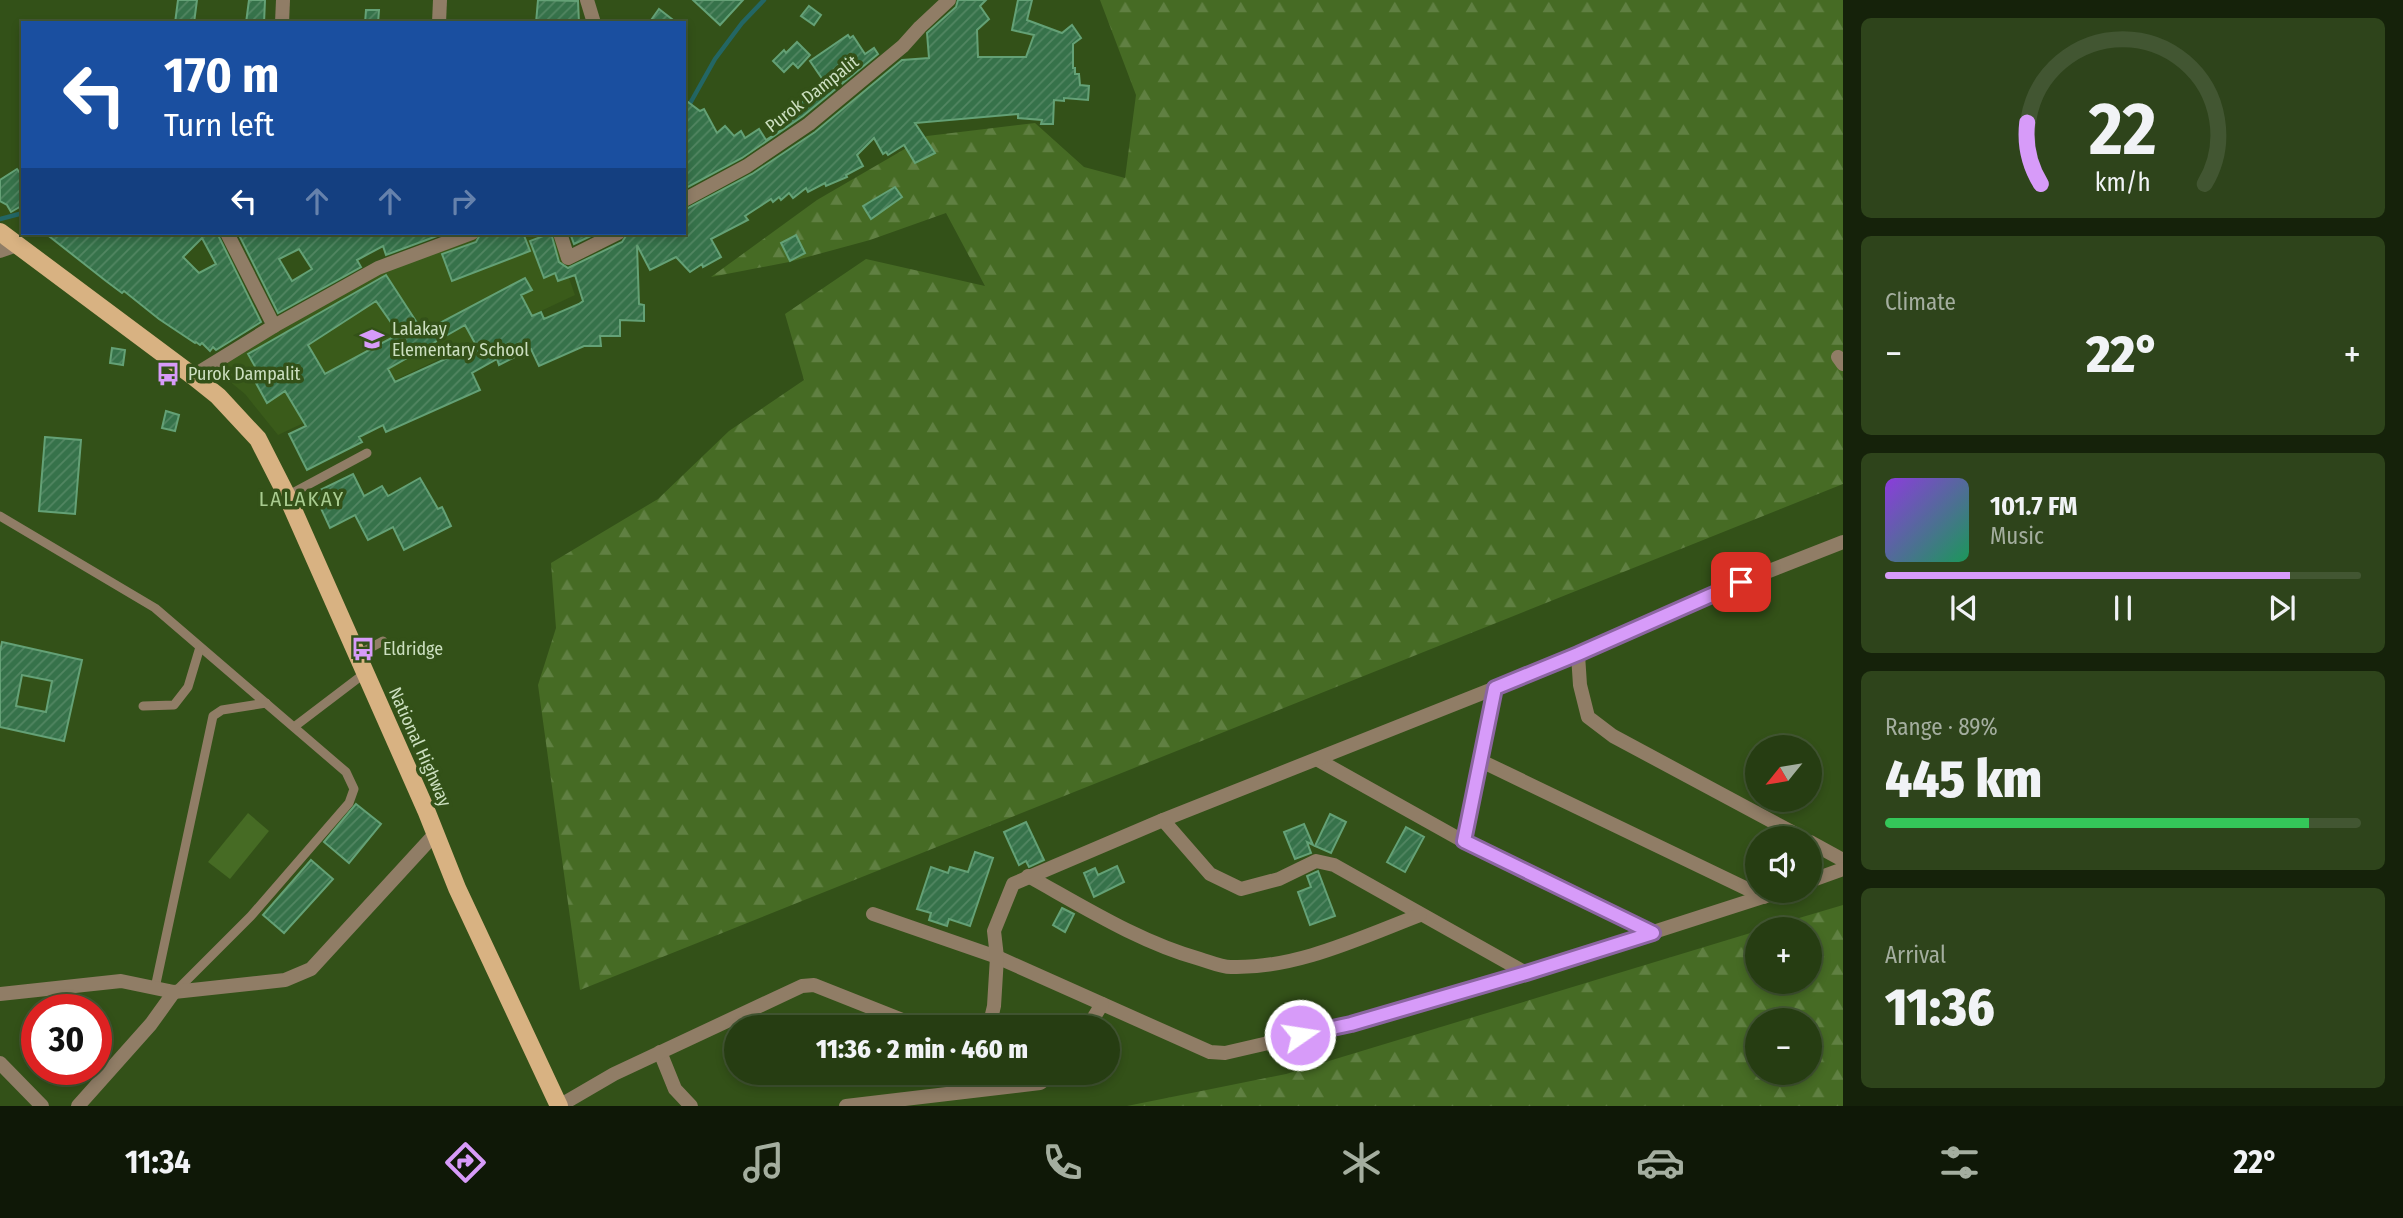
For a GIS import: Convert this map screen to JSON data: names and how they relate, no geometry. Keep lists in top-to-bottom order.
{
  "streets": {
    "main road": ["National Highway"],
    "street": ["Purok Dampalit"]
  },
  "districts": ["LALAKAY"],
  "places": {
    "school or university": ["Lalakay Elementary School"],
    "bus stop": ["Purok Dampalit", "Eldridge"]
  },
  "north": "bottom left",
  "page": {
    "turn": ["170 m", "Turn left"],
    "tile": [
      "Climate",
      ["Range · 89%", "445 km"],
      ["Arrival", "11:36"]
    ],
    "heat": ["−", "22°", "+"],
    "song": ["101.7 FM", "Music"],
    "map_buttons": ["+", "−"],
    "limit": "30",
    "trip": "11:36 · 2 min · 460 m",
    "tabs": ["11:34", "22°"],
    "gauge": ["22", "km/h"]
  }
}
